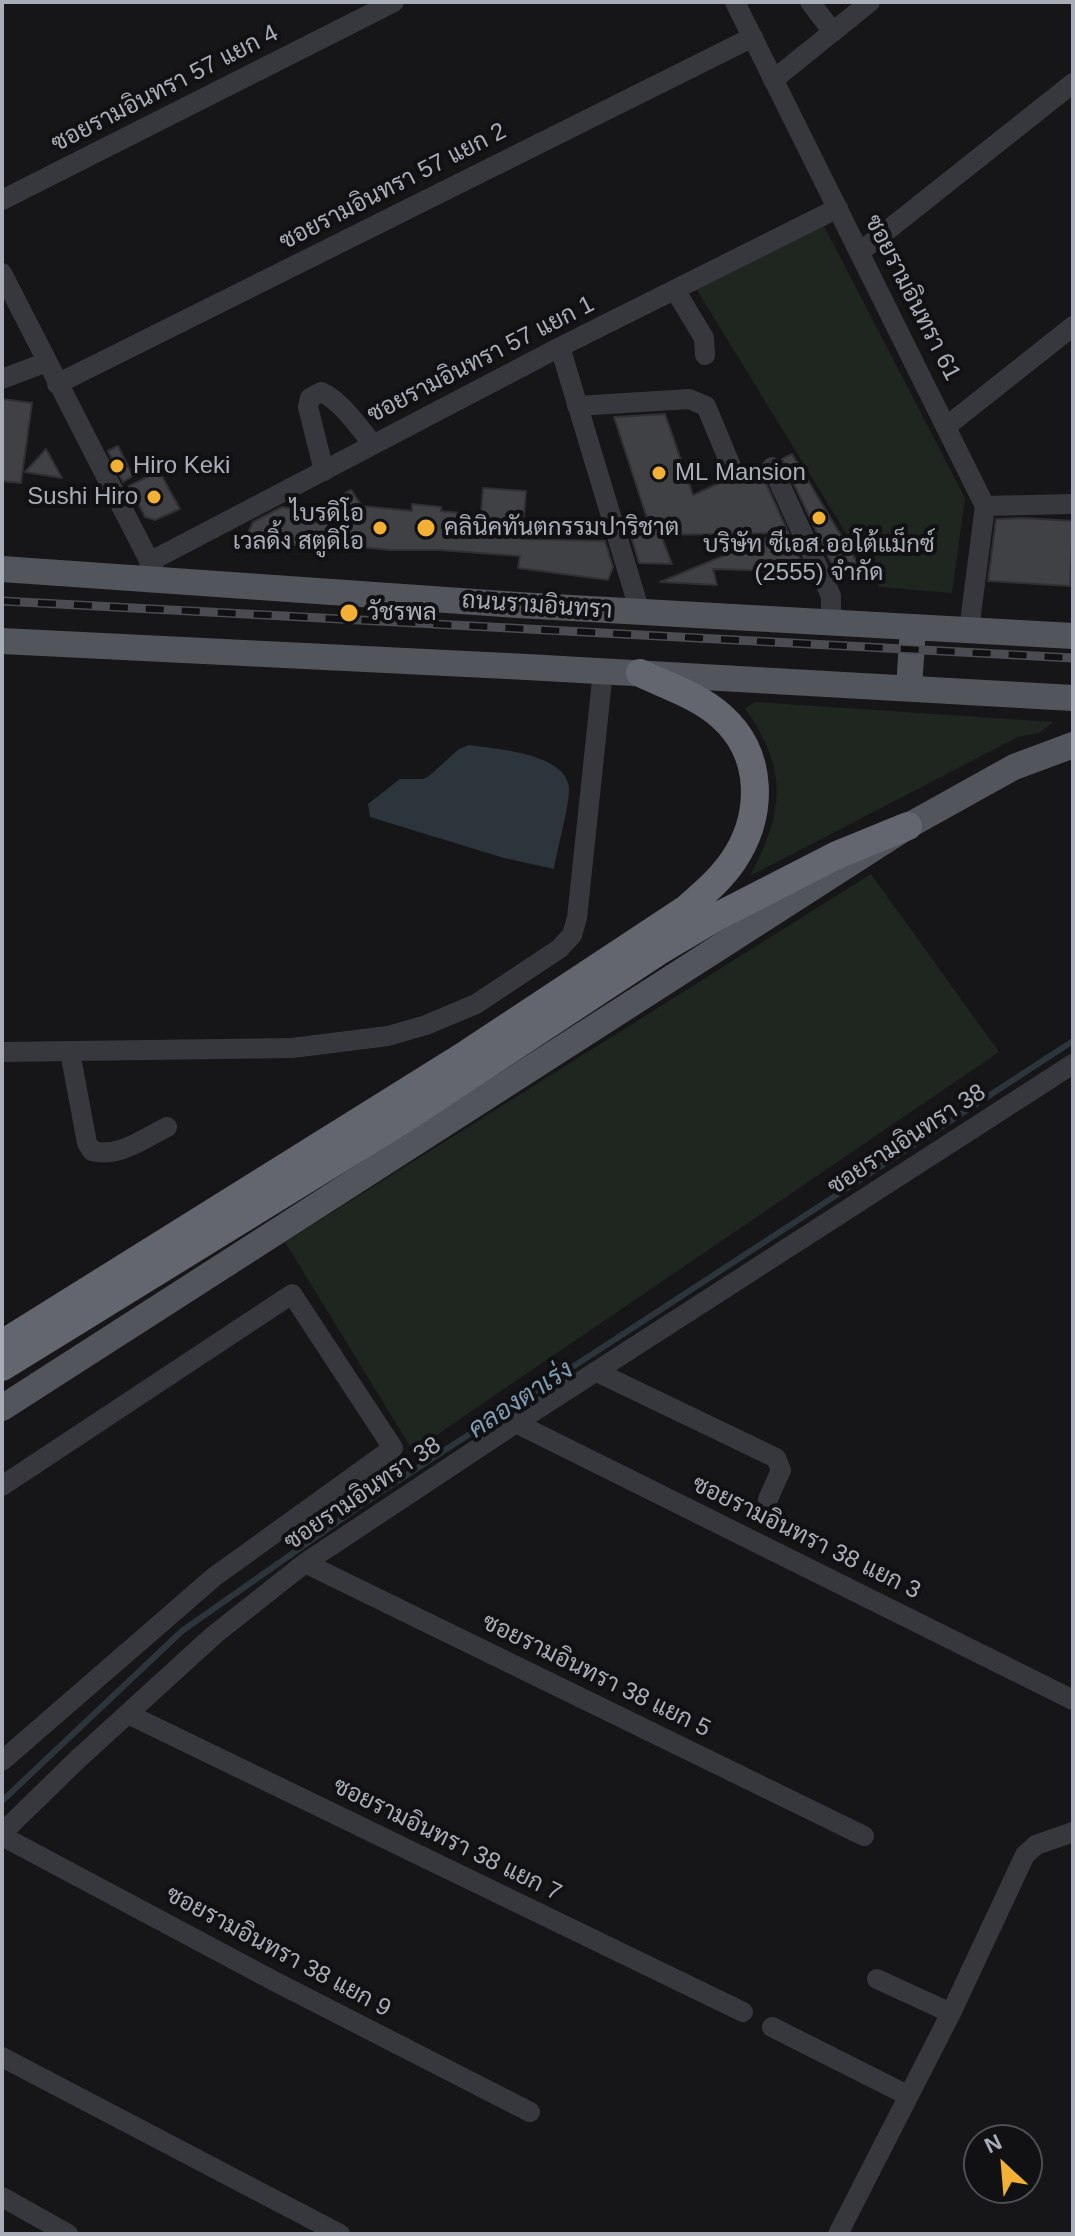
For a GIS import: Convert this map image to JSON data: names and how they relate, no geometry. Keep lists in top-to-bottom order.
{
  "streets": {
    "main road": ["ถนนรามอินทรา"],
    "street": [
      "ซอยรามอินทรา 57 แยก 4",
      "ซอยรามอินทรา 57 แยก 2",
      "ซอยรามอินทรา 61",
      "ซอยรามอินทรา 57 แยก 1",
      "ซอยรามอินทรา 38",
      "ซอยรามอินทรา 38 แยก 3",
      "ซอยรามอินทรา 38 แยก 5",
      "ซอยรามอินทรา 38 แยก 7",
      "ซอยรามอินทรา 38 แยก 9"
    ]
  },
  "crossings": [
    ["ซอยรามอินทรา 57 แยก 2", "ซอยรามอินทรา 61"],
    ["ซอยรามอินทรา 61", "ซอยรามอินทรา 57 แยก 1"],
    ["ซอยรามอินทรา 57 แยก 1", "ถนนรามอินทรา"],
    ["ซอยรามอินทรา 38", "ซอยรามอินทรา 38 แยก 3"],
    ["ซอยรามอินทรา 38", "ซอยรามอินทรา 38 แยก 5"],
    ["ซอยรามอินทรา 38", "ซอยรามอินทรา 38 แยก 7"],
    ["ซอยรามอินทรา 38", "ซอยรามอินทรา 38 แยก 9"]
  ],
  "water": ["คลองตาเร่ง"],
  "places": [
    "Hiro Keki",
    "ML Mansion",
    "Sushi Hiro",
    "บริษัท ซีเอส.ออโต้แม็กซ์ (2555) จำกัด",
    "ไบรดิโอ เวลดิ้ง สตูดิโอ",
    "คลินิคทันตกรรมปาริชาต",
    "วัชรพล"
  ],
  "north": "top left"
}
